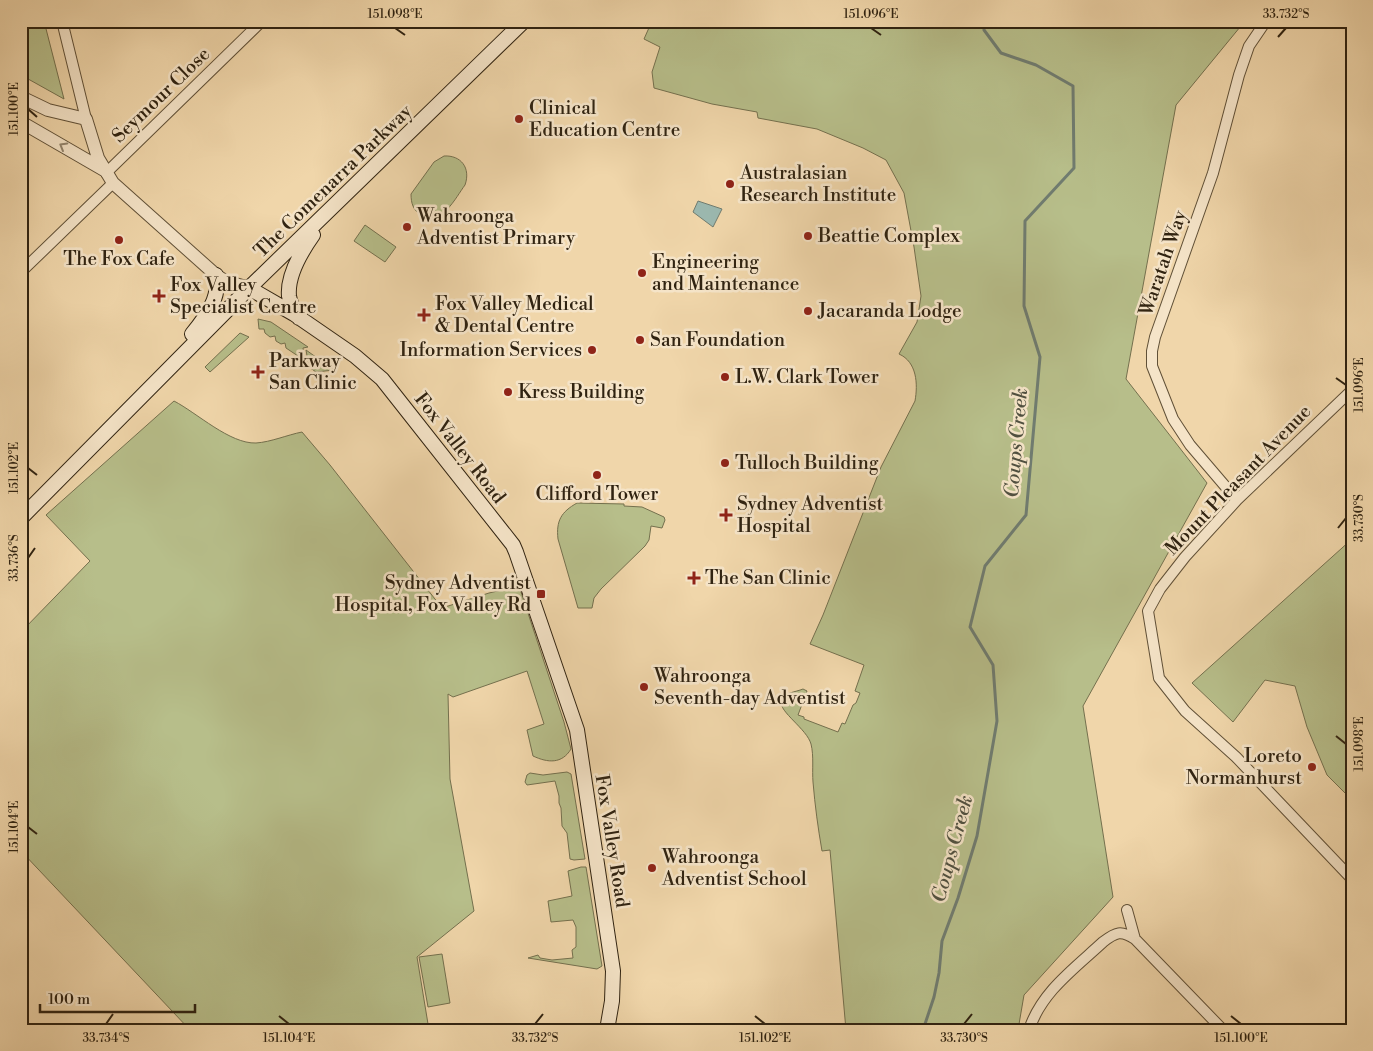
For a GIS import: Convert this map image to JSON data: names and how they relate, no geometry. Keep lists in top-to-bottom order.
{
  "streets": {
    "main road": ["The Comenarra Parkway", "Fox Valley Road"],
    "street": ["Seymour Close", "Waratah Way", "Mount Pleasant Avenue"]
  },
  "crossings": [
    ["Seymour Close", "Fox Valley Road"],
    ["The Comenarra Parkway", "Fox Valley Road"],
    ["Waratah Way", "Mount Pleasant Avenue"]
  ],
  "water": ["Coups Creek"],
  "places": {
    "other": [
      "Clinical Education Centre",
      "Australasian Research Institute",
      "Wahroonga Adventist Primary",
      "Beattie Complex",
      "The Fox Cafe",
      "Engineering and Maintenance",
      "Jacaranda Lodge",
      "San Foundation",
      "Information Services",
      "L.W. Clark Tower",
      "Kress Building",
      "Tulloch Building",
      "Clifford Tower",
      "Wahroonga Seventh-day Adventist",
      "Loreto Normanhurst",
      "Wahroonga Adventist School"
    ],
    "health": [
      "Fox Valley Specialist Centre",
      "Fox Valley Medical & Dental Centre",
      "Parkway San Clinic",
      "Sydney Adventist Hospital",
      "The San Clinic"
    ],
    "transit": ["Sydney Adventist Hospital, Fox Valley Rd"]
  },
  "scale_bar": "100 m",
  "coordinates": [
    "151.098°E",
    "151.096°E",
    "33.732°S",
    "151.100°E",
    "151.102°E",
    "33.730°S",
    "33.736°S",
    "151.104°E",
    "33.734°S"
  ]
}
